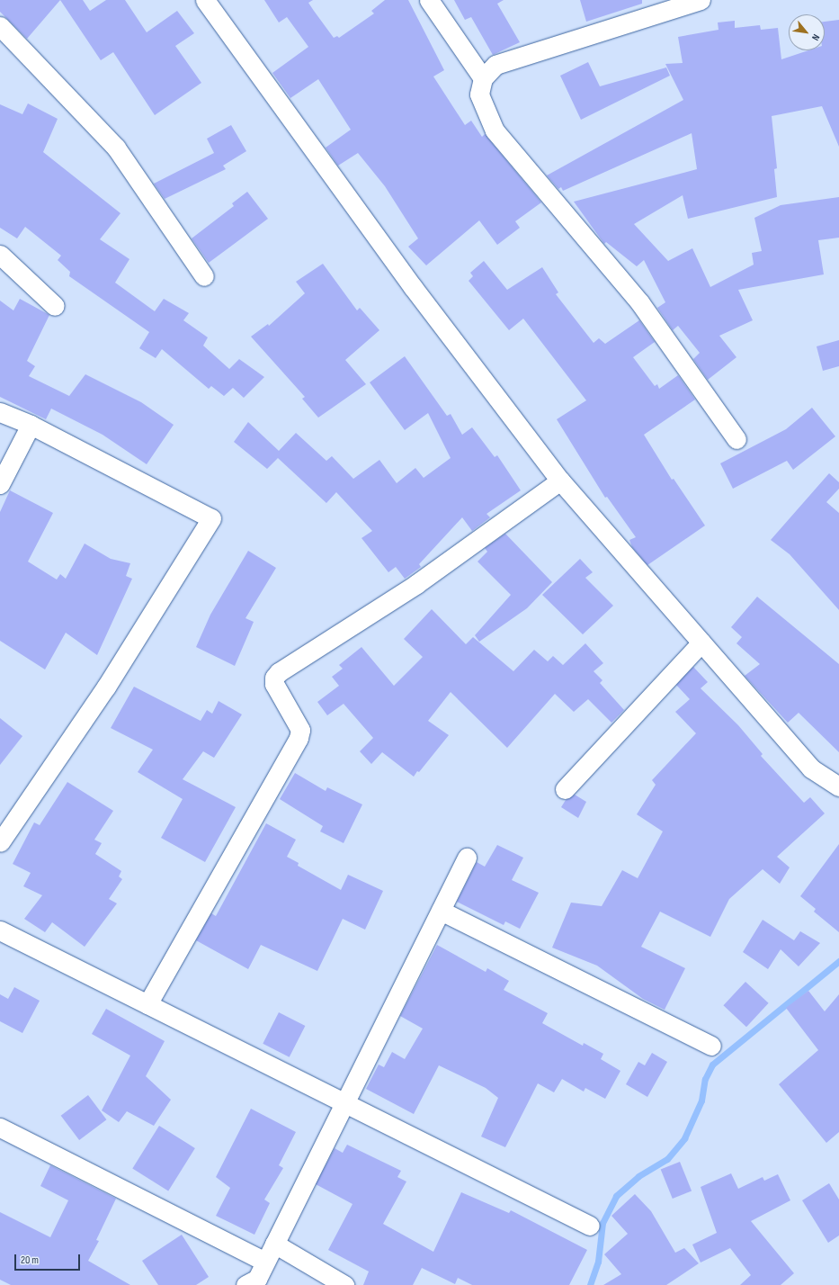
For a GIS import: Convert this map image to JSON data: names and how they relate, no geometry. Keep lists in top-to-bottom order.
{
  "scale_bar": "20 m",
  "north": "bottom right"
}
